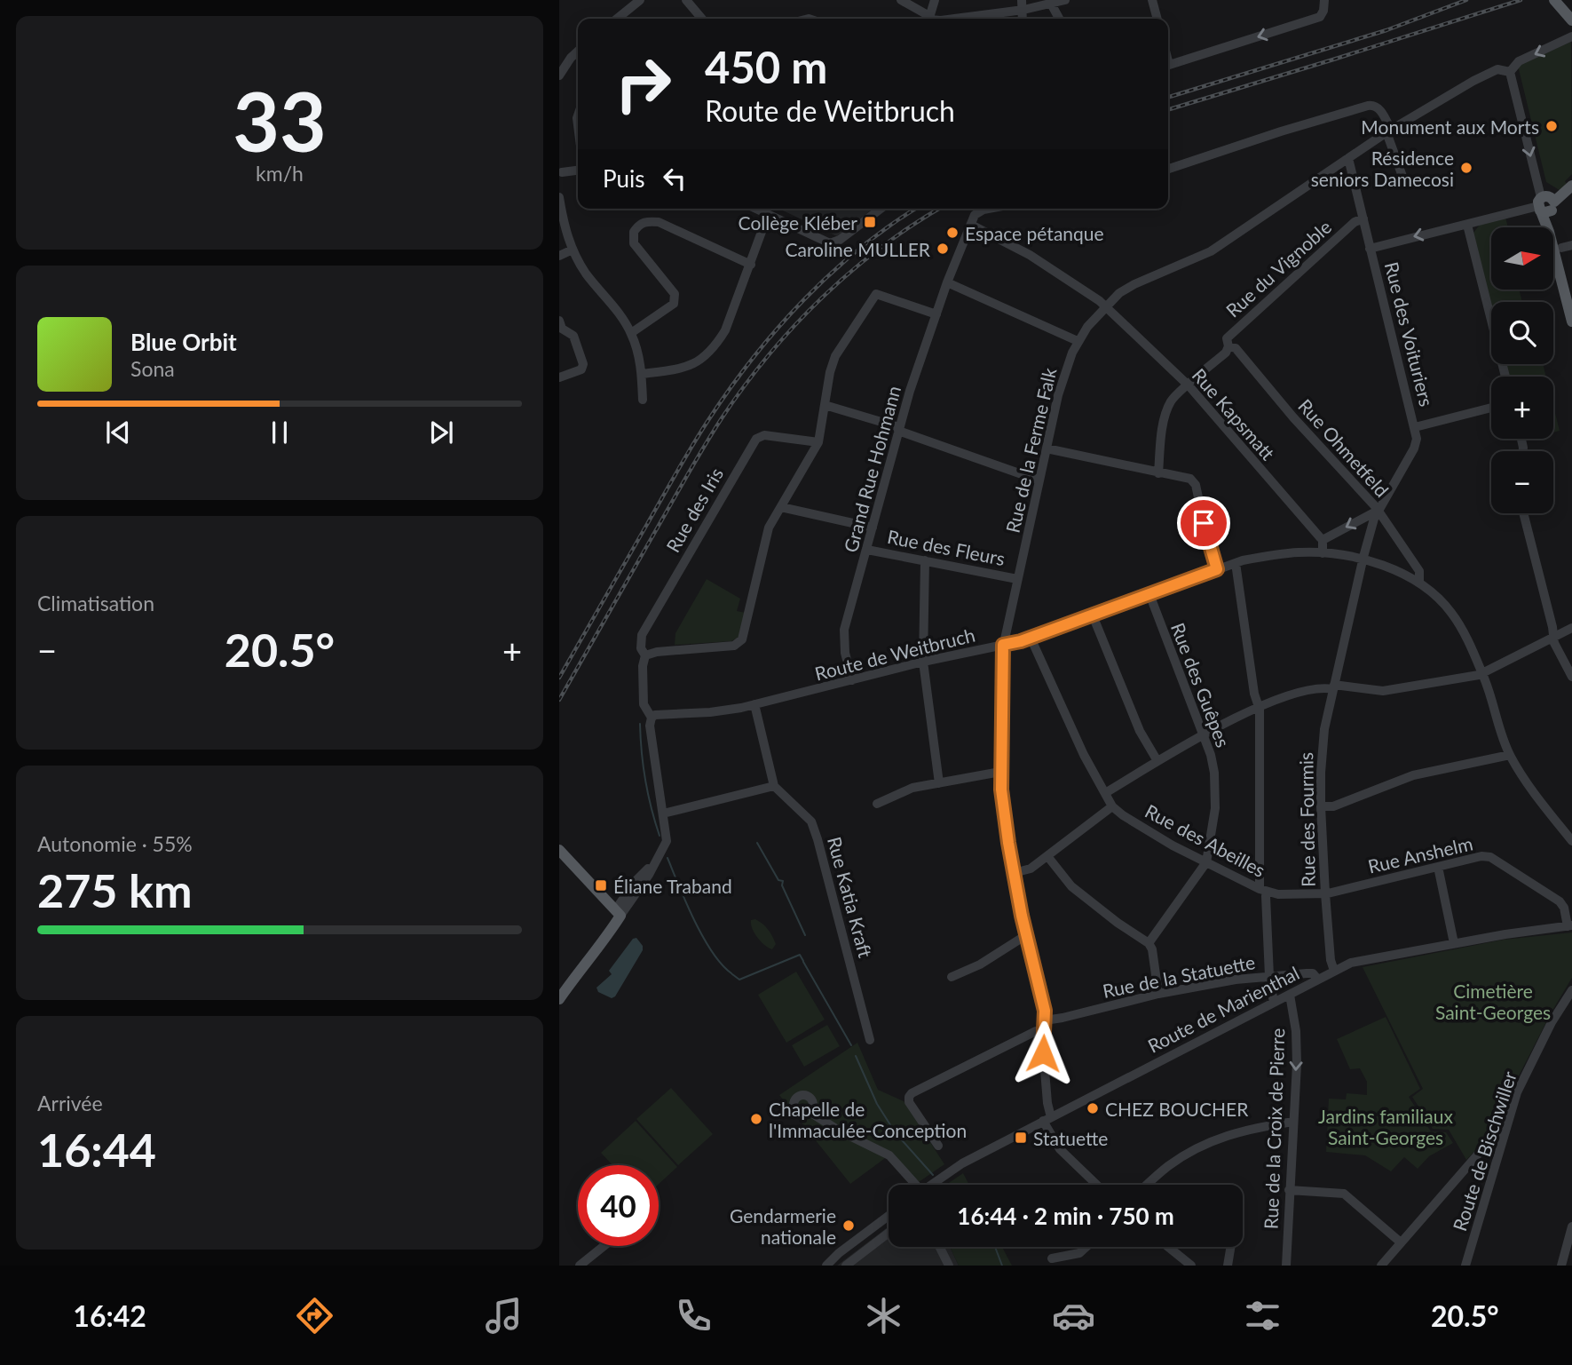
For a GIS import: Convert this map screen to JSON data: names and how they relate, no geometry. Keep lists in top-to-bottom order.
{
  "streets": {
    "street": [
      "Rue du Vignoble",
      "Rue des Voituriers",
      "Rue Kapsmatt",
      "Rue Ohmetfeld",
      "Rue de la Ferme Falk",
      "Grand Rue Hohmann",
      "Rue des Iris",
      "Rue des Fleurs",
      "Route de Weitbruch",
      "Rue des Guêpes",
      "Rue des Fourmis",
      "Rue des Abeilles",
      "Rue Anshelm",
      "Rue Katia Kraft",
      "Rue de la Statuette",
      "Route de Marienthal",
      "Rue de la Croix de Pierre",
      "Route de Bischwiller"
    ]
  },
  "crossings": [
    ["Rue du Vignoble", "Rue des Voituriers"],
    ["Rue du Vignoble", "Rue Kapsmatt"],
    ["Rue du Vignoble", "Rue Ohmetfeld"],
    ["Rue des Voituriers", "Rue Ohmetfeld"],
    ["Rue des Voituriers", "Rue de la Ferme Falk"],
    ["Rue des Voituriers", "Route de Weitbruch"],
    ["Rue des Voituriers", "Rue des Fourmis"],
    ["Rue Kapsmatt", "Rue de la Ferme Falk"],
    ["Rue Kapsmatt", "Grand Rue Hohmann"],
    ["Rue Ohmetfeld", "Route de Weitbruch"],
    ["Rue de la Ferme Falk", "Rue des Fleurs"],
    ["Rue de la Ferme Falk", "Route de Weitbruch"],
    ["Rue de la Ferme Falk", "Rue de la Statuette"],
    ["Rue de la Ferme Falk", "Route de Marienthal"],
    ["Grand Rue Hohmann", "Rue des Fleurs"],
    ["Grand Rue Hohmann", "Route de Weitbruch"],
    ["Route de Weitbruch", "Rue des Guêpes"],
    ["Route de Weitbruch", "Rue des Fourmis"],
    ["Route de Weitbruch", "Rue des Abeilles"],
    ["Rue des Guêpes", "Rue des Abeilles"],
    ["Rue des Fourmis", "Rue des Abeilles"],
    ["Rue des Fourmis", "Rue Anshelm"],
    ["Rue des Fourmis", "Route de Marienthal"],
    ["Rue des Abeilles", "Rue Anshelm"],
    ["Rue Anshelm", "Route de Marienthal"],
    ["Rue de la Statuette", "Route de Marienthal"],
    ["Route de Marienthal", "Rue de la Croix de Pierre"]
  ],
  "one_way": ["Rue de la Croix de Pierre"],
  "parks": ["Cimetière Saint-Georges", "Jardins familiaux Saint-Georges"],
  "places": {
    "other": [
      "Monument aux Morts",
      "Résidence seniors Damecosi",
      "Espace pétanque",
      "Caroline MULLER",
      "CHEZ BOUCHER",
      "Chapelle de l'Immaculée-Conception",
      "Gendarmerie nationale"
    ],
    "transit": ["Collège Kléber", "Éliane Traband", "Statuette"]
  },
  "north": "right",
  "page": {
    "tile": [
      ["33", "km/h"],
      "Climatisation",
      ["Autonomie · 55%", "275 km"],
      ["Arrivée", "16:44"]
    ],
    "turn": ["450 m", "Route de Weitbruch"],
    "then": "Puis",
    "map_buttons": ["+", "−"],
    "song": ["Blue Orbit", "Sona"],
    "heat": ["−", "20.5°", "+"],
    "limit": "40",
    "trip": "16:44 · 2 min · 750 m",
    "tabs": ["16:42", "20.5°"]
  }
}
